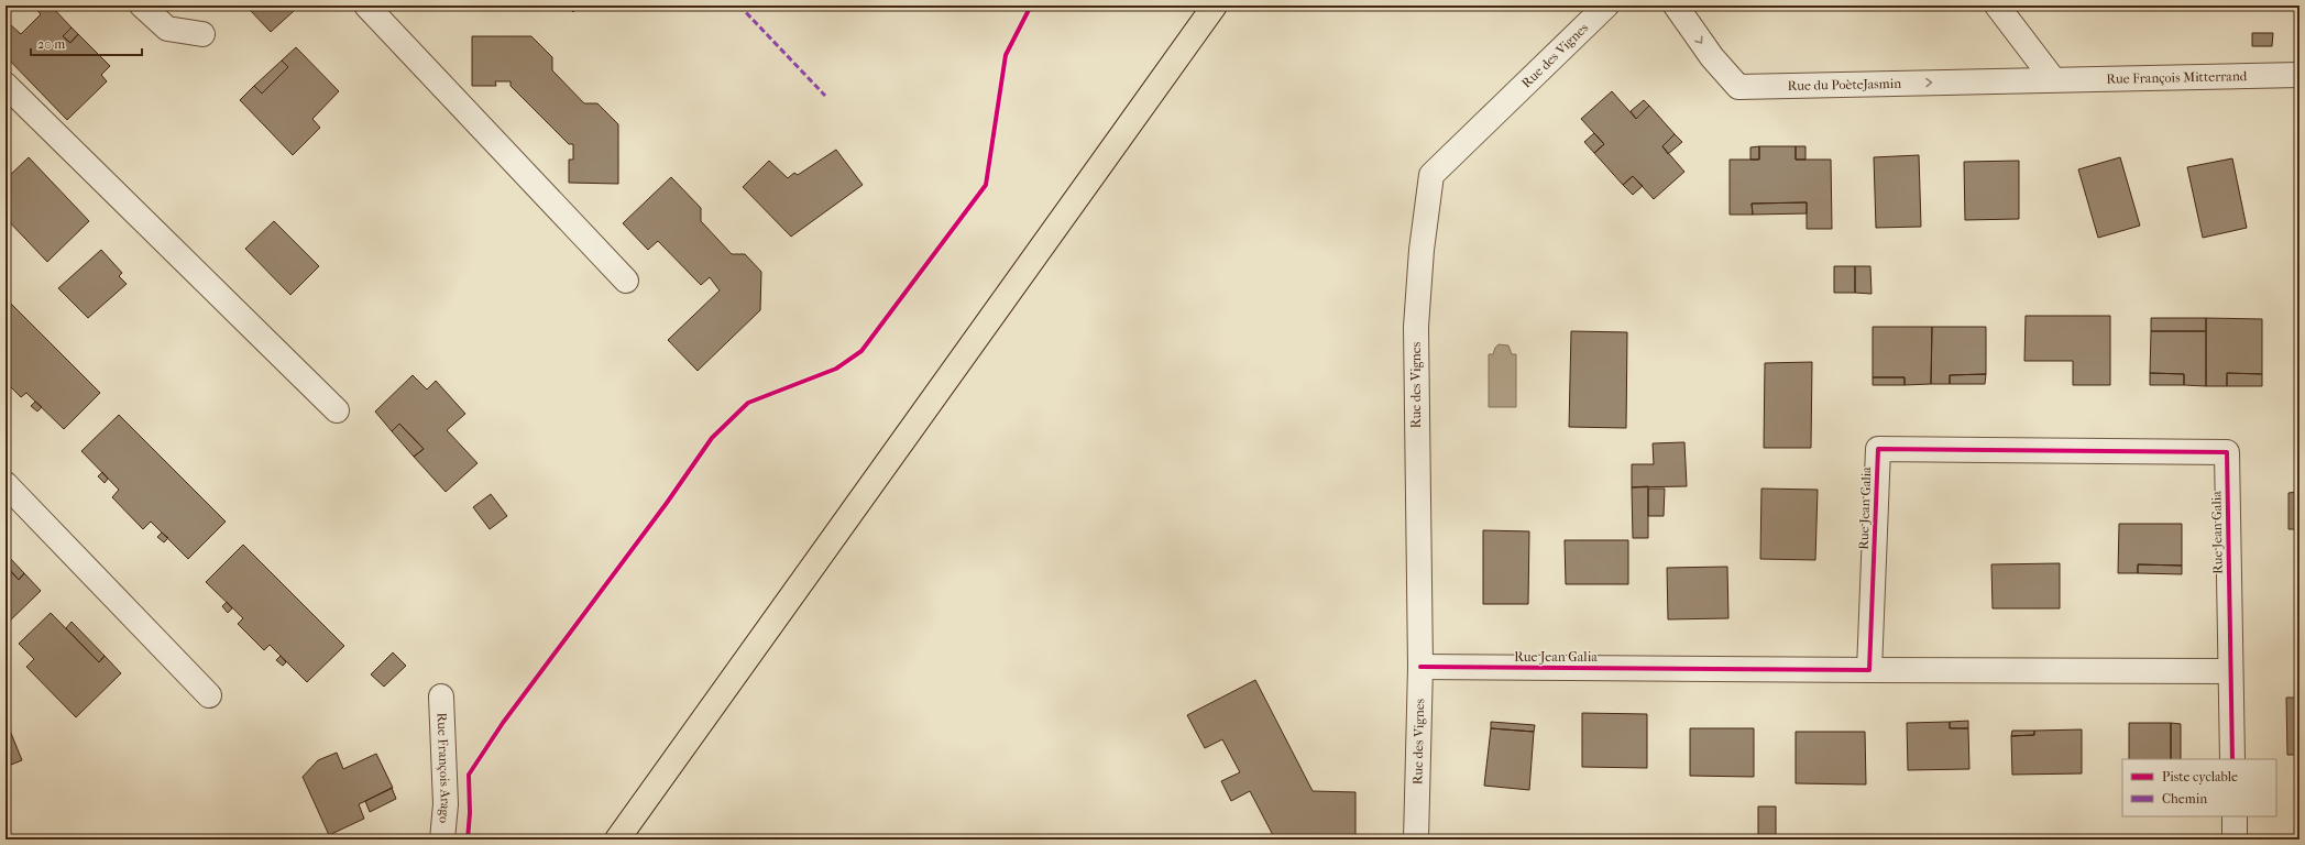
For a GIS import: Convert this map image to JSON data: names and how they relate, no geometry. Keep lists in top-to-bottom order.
{
  "streets": {
    "street": [
      "Rue des Vignes",
      "Rue François Mitterrand",
      "Rue du PoèteJasmin",
      "Rue Jean Galia",
      "Rue François Arago"
    ]
  },
  "crossings": [
    ["Rue des Vignes", "Rue Jean Galia"],
    ["Rue François Mitterrand", "Rue du PoèteJasmin"]
  ],
  "one_way": ["Rue du PoèteJasmin"],
  "legend": ["Piste cyclable", "Chemin"],
  "scale_bar": "20 m"
}
